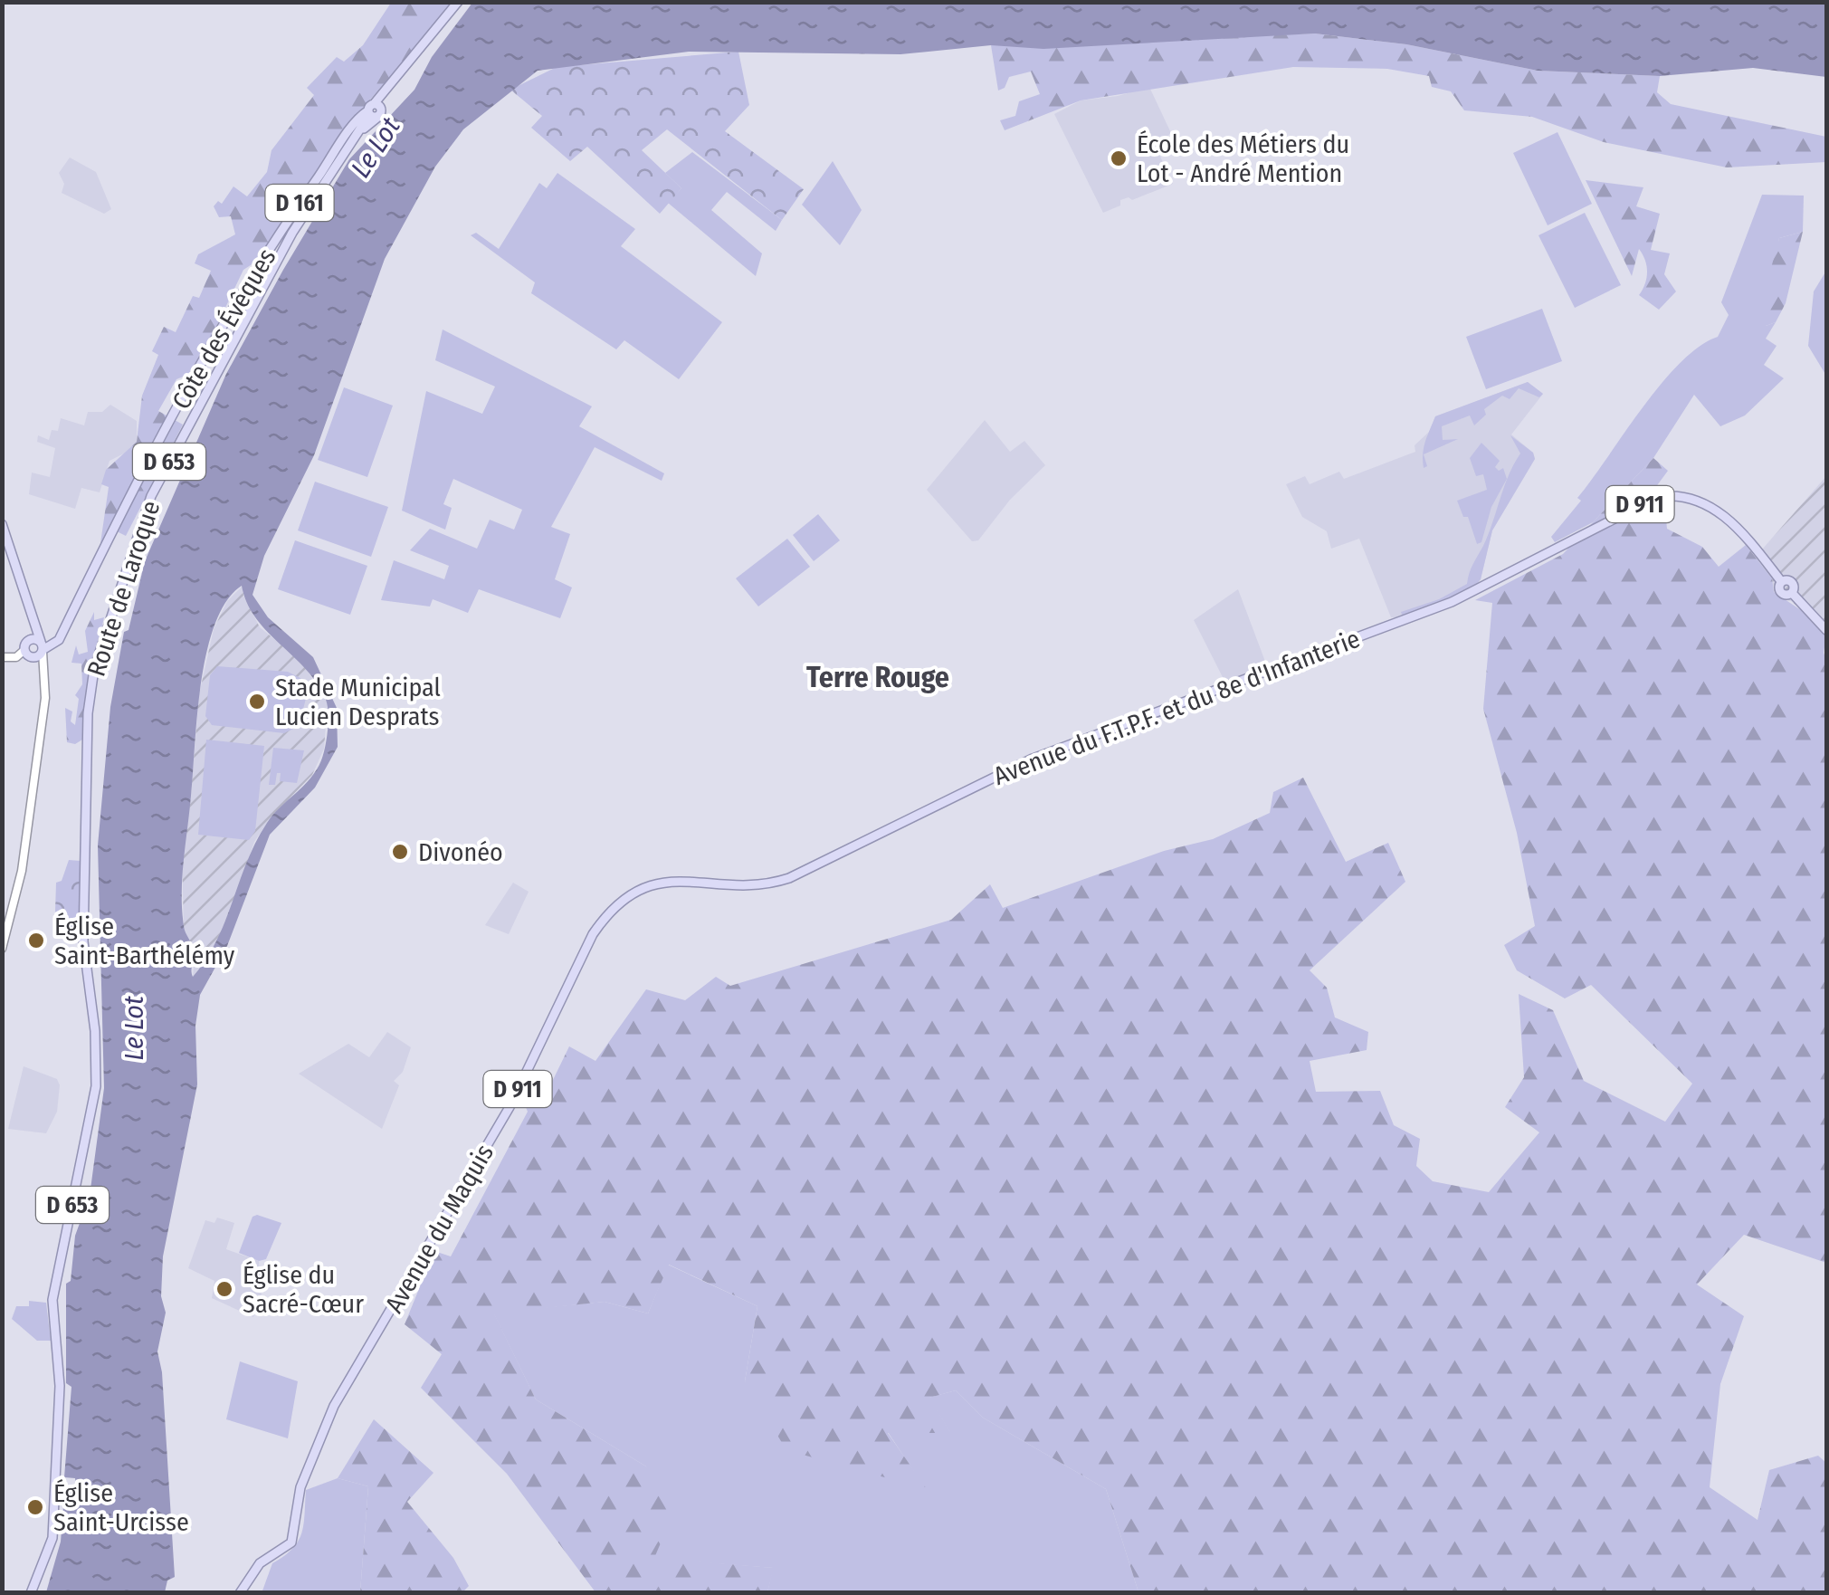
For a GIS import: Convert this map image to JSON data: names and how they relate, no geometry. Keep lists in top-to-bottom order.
{
  "streets": {
    "main road": [
      "D 161",
      "Côte des Évêques",
      "D 653",
      "D 911",
      "Route de Laroque",
      "Avenue du F.T.P.F. et du 8e d'Infanterie",
      "Avenue du Maquis"
    ]
  },
  "crossings": [
    ["Côte des Évêques", "D 653"],
    ["Côte des Évêques", "Route de Laroque"],
    ["D 653", "Route de Laroque"],
    ["Avenue du F.T.P.F. et du 8e d'Infanterie", "Avenue du Maquis"]
  ],
  "districts": ["Terre Rouge"],
  "water": ["Le Lot"],
  "places": [
    "École des Métiers du Lot - André Mention",
    "Stade Municipal Lucien Desprats",
    "Divonéo",
    "Église Saint-Barthélémy",
    "Église du Sacré-Cœur",
    "Église Saint-Urcisse"
  ]
}
